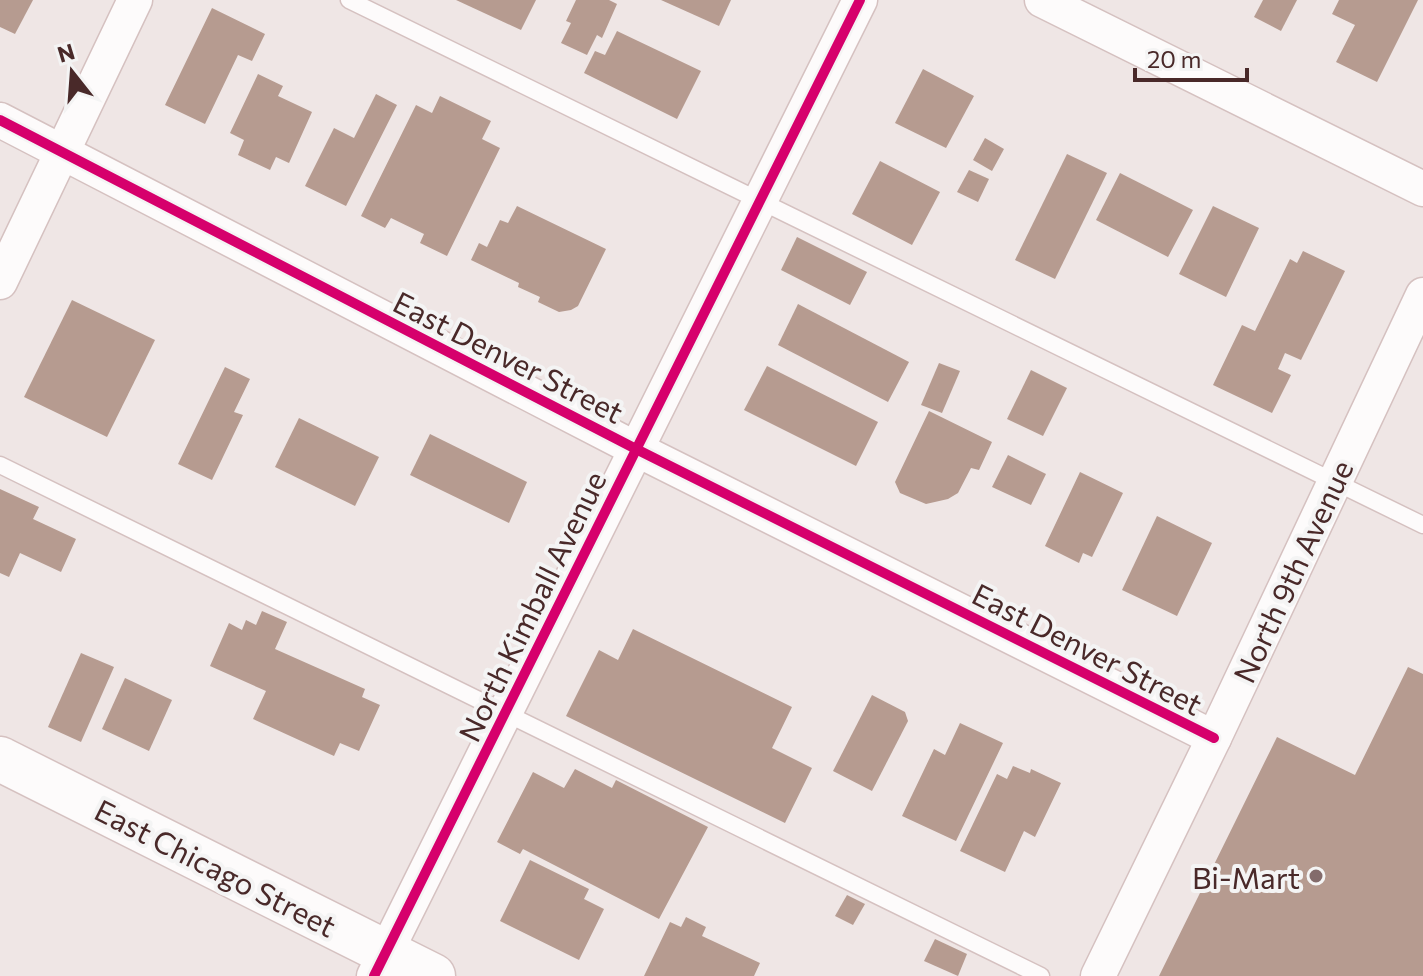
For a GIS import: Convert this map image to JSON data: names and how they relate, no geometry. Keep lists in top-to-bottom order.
{
  "streets": {
    "street": [
      "East Denver Street",
      "North 9th Avenue",
      "North Kimball Avenue",
      "East Chicago Street"
    ]
  },
  "crossings": [
    ["East Denver Street", "North 9th Avenue"],
    ["East Denver Street", "North Kimball Avenue"],
    ["North Kimball Avenue", "East Chicago Street"]
  ],
  "places": ["Bi-Mart"],
  "scale_bar": "20 m",
  "north": "top"
}
